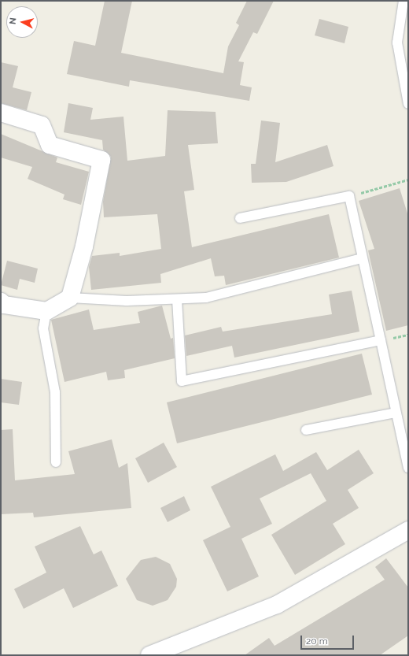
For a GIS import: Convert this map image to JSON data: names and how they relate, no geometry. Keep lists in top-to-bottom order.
{
  "scale_bar": "20 m",
  "north": "left"
}
